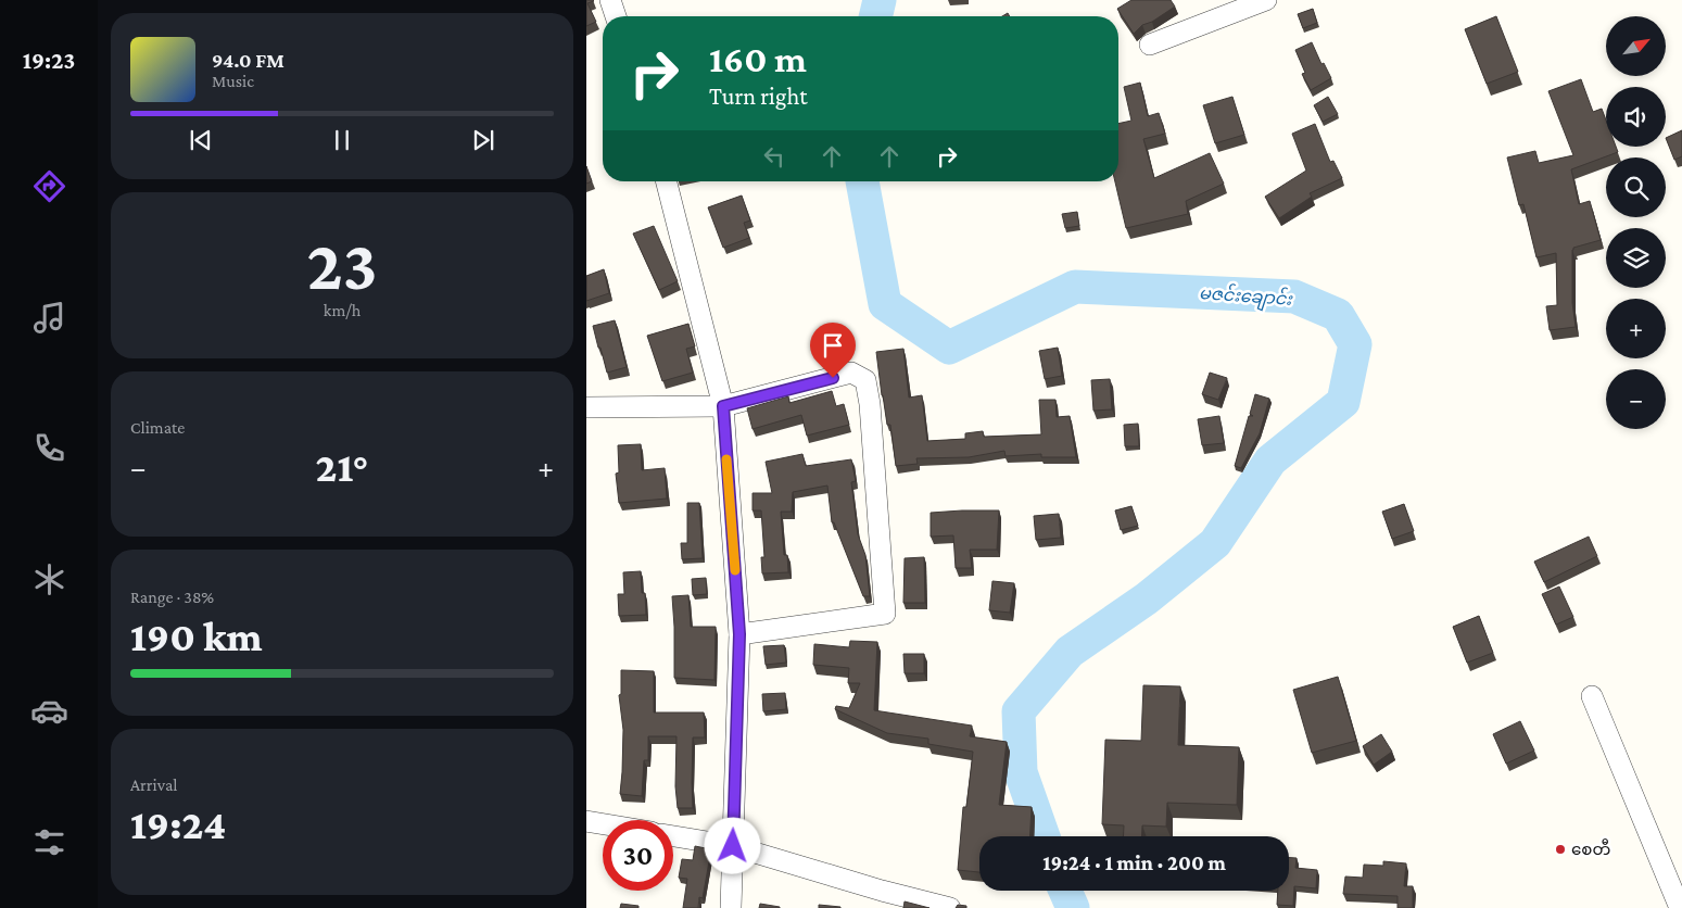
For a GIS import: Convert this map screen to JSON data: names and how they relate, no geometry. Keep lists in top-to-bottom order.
{
  "water": ["မဇင်းချောင်း"],
  "places": ["စေတီ"],
  "north": "top right",
  "page": {
    "tabs": "19:23",
    "map_buttons": ["+", "−"],
    "turn": ["160 m", "Turn right"],
    "song": ["94.0 FM", "Music"],
    "tile": [
      ["23", "km/h"],
      "Climate",
      ["Range · 38%", "190 km"],
      ["Arrival", "19:24"]
    ],
    "heat": ["−", "21°", "+"],
    "limit": "30",
    "trip": "19:24 · 1 min · 200 m"
  }
}
